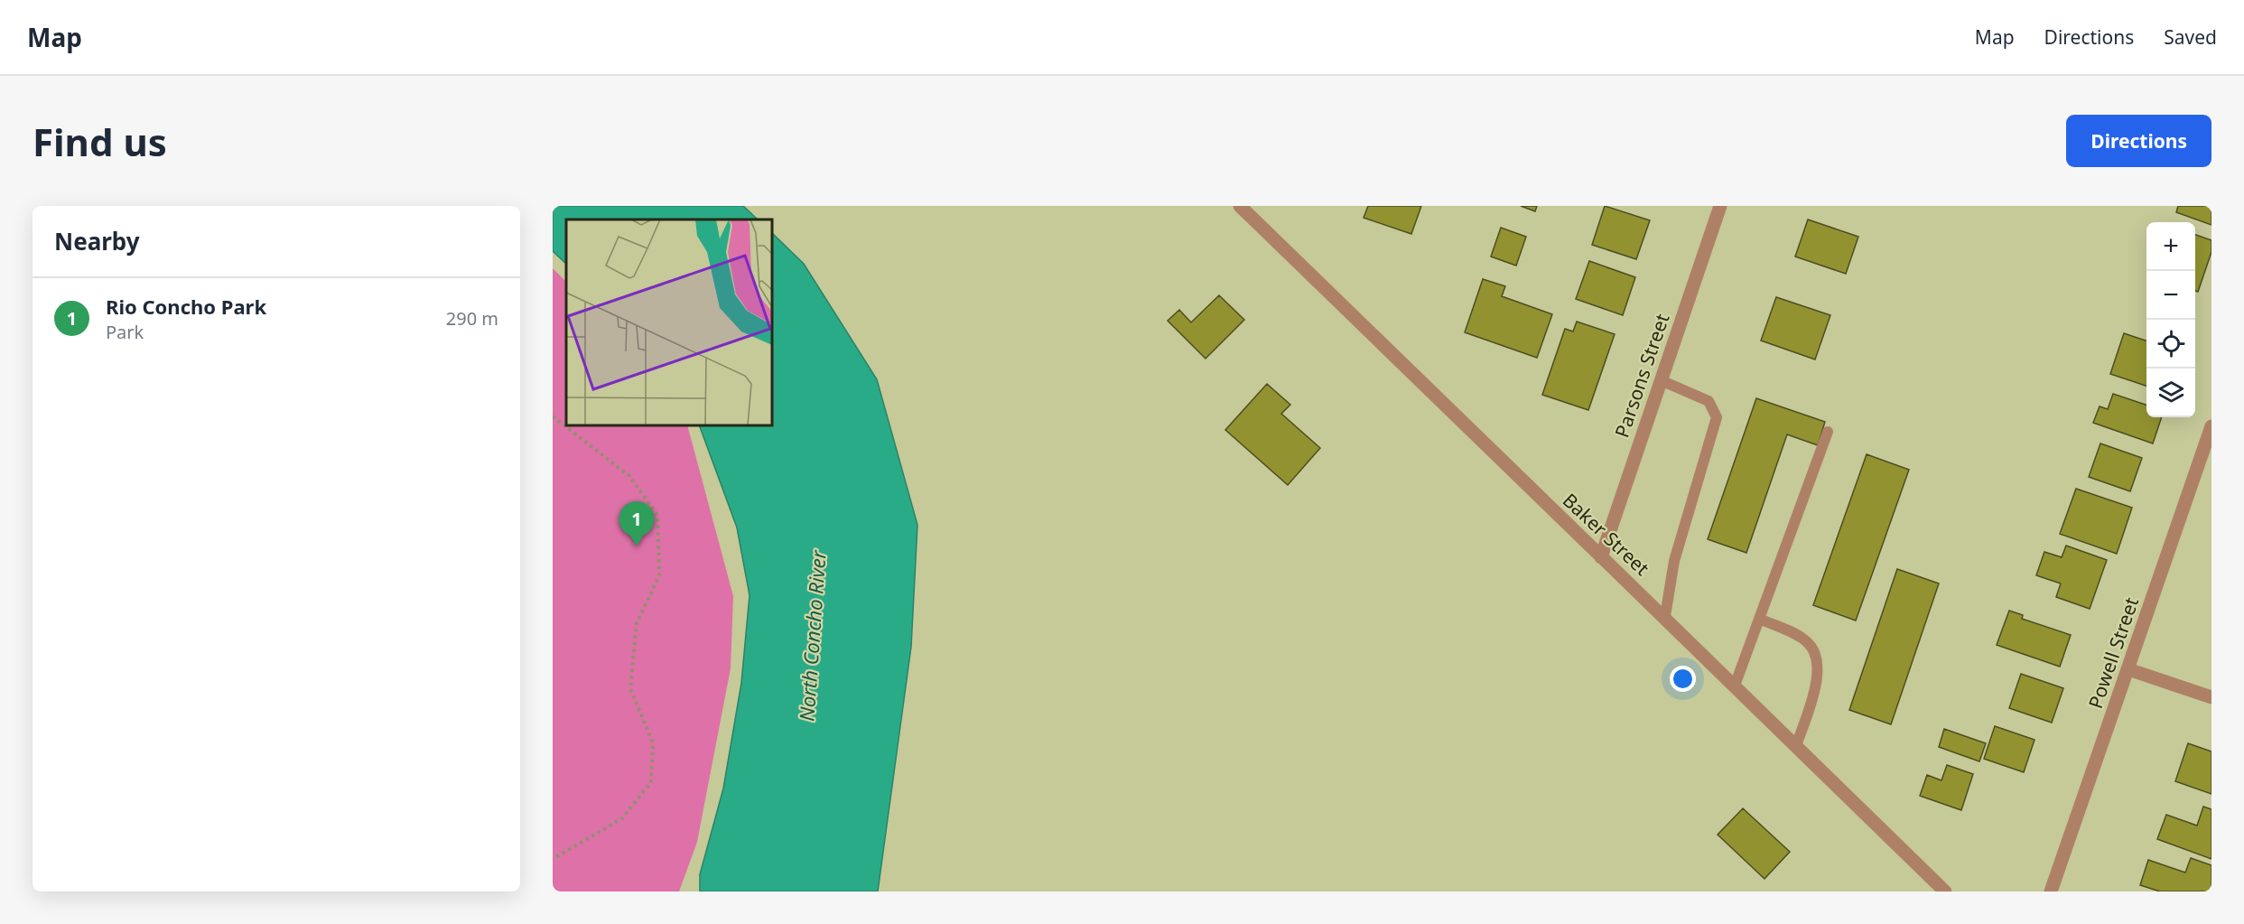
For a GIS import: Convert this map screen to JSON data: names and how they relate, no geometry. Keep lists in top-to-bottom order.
{
  "streets": {
    "street": ["Parsons Street", "Baker Street", "Powell Street"]
  },
  "crossings": [
    ["Parsons Street", "Baker Street"]
  ],
  "water": ["North Concho River"],
  "page": {
    "header": "Map",
    "nav": ["Map", "Directions", "Saved"],
    "buttons": "Directions",
    "title": "Find us",
    "heading": "Nearby",
    "map_buttons": ["+", "−"],
    "list": [
      {
        "mark": "1",
        "name": "Rio Concho Park",
        "note": "Park",
        "value": "290 m"
      }
    ],
    "pins": "1"
  }
}
